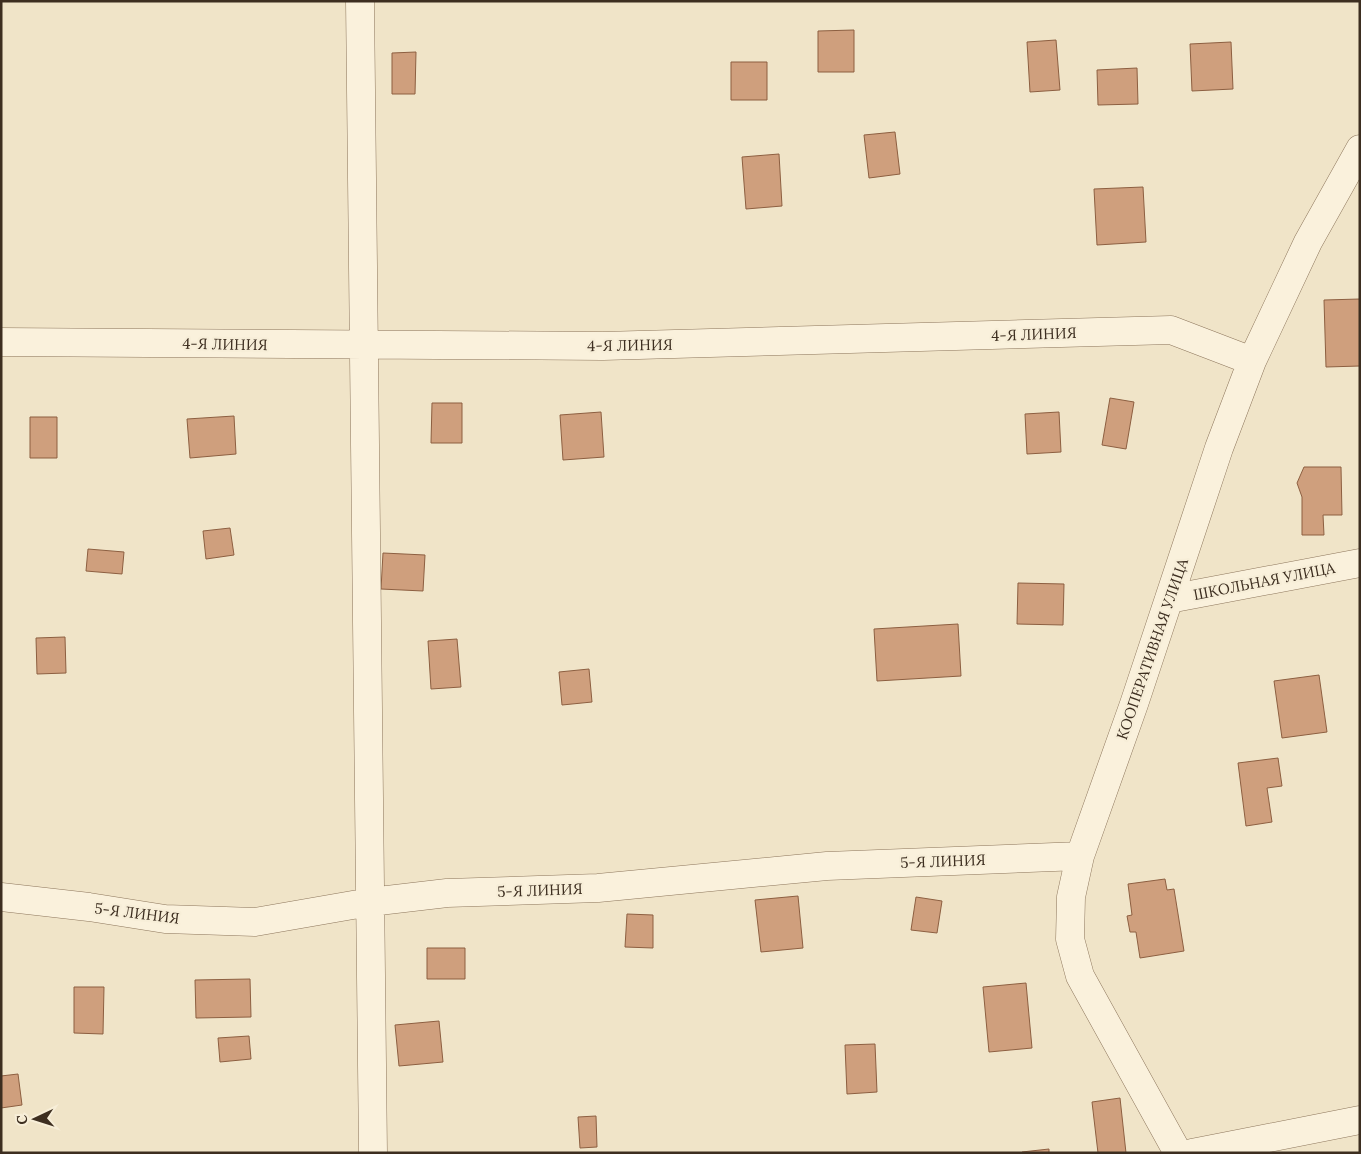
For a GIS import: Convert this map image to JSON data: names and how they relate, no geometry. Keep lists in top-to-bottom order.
{
  "streets": {
    "street": [
      "4-Я ЛИНИЯ",
      "ШКОЛЬНАЯ УЛИЦА",
      "КООПЕРАТИВНАЯ УЛИЦА",
      "5-Я ЛИНИЯ"
    ]
  },
  "crossings": [
    ["4-Я ЛИНИЯ", "КООПЕРАТИВНАЯ УЛИЦА"],
    ["ШКОЛЬНАЯ УЛИЦА", "КООПЕРАТИВНАЯ УЛИЦА"],
    ["КООПЕРАТИВНАЯ УЛИЦА", "5-Я ЛИНИЯ"]
  ],
  "north": "left"
}
